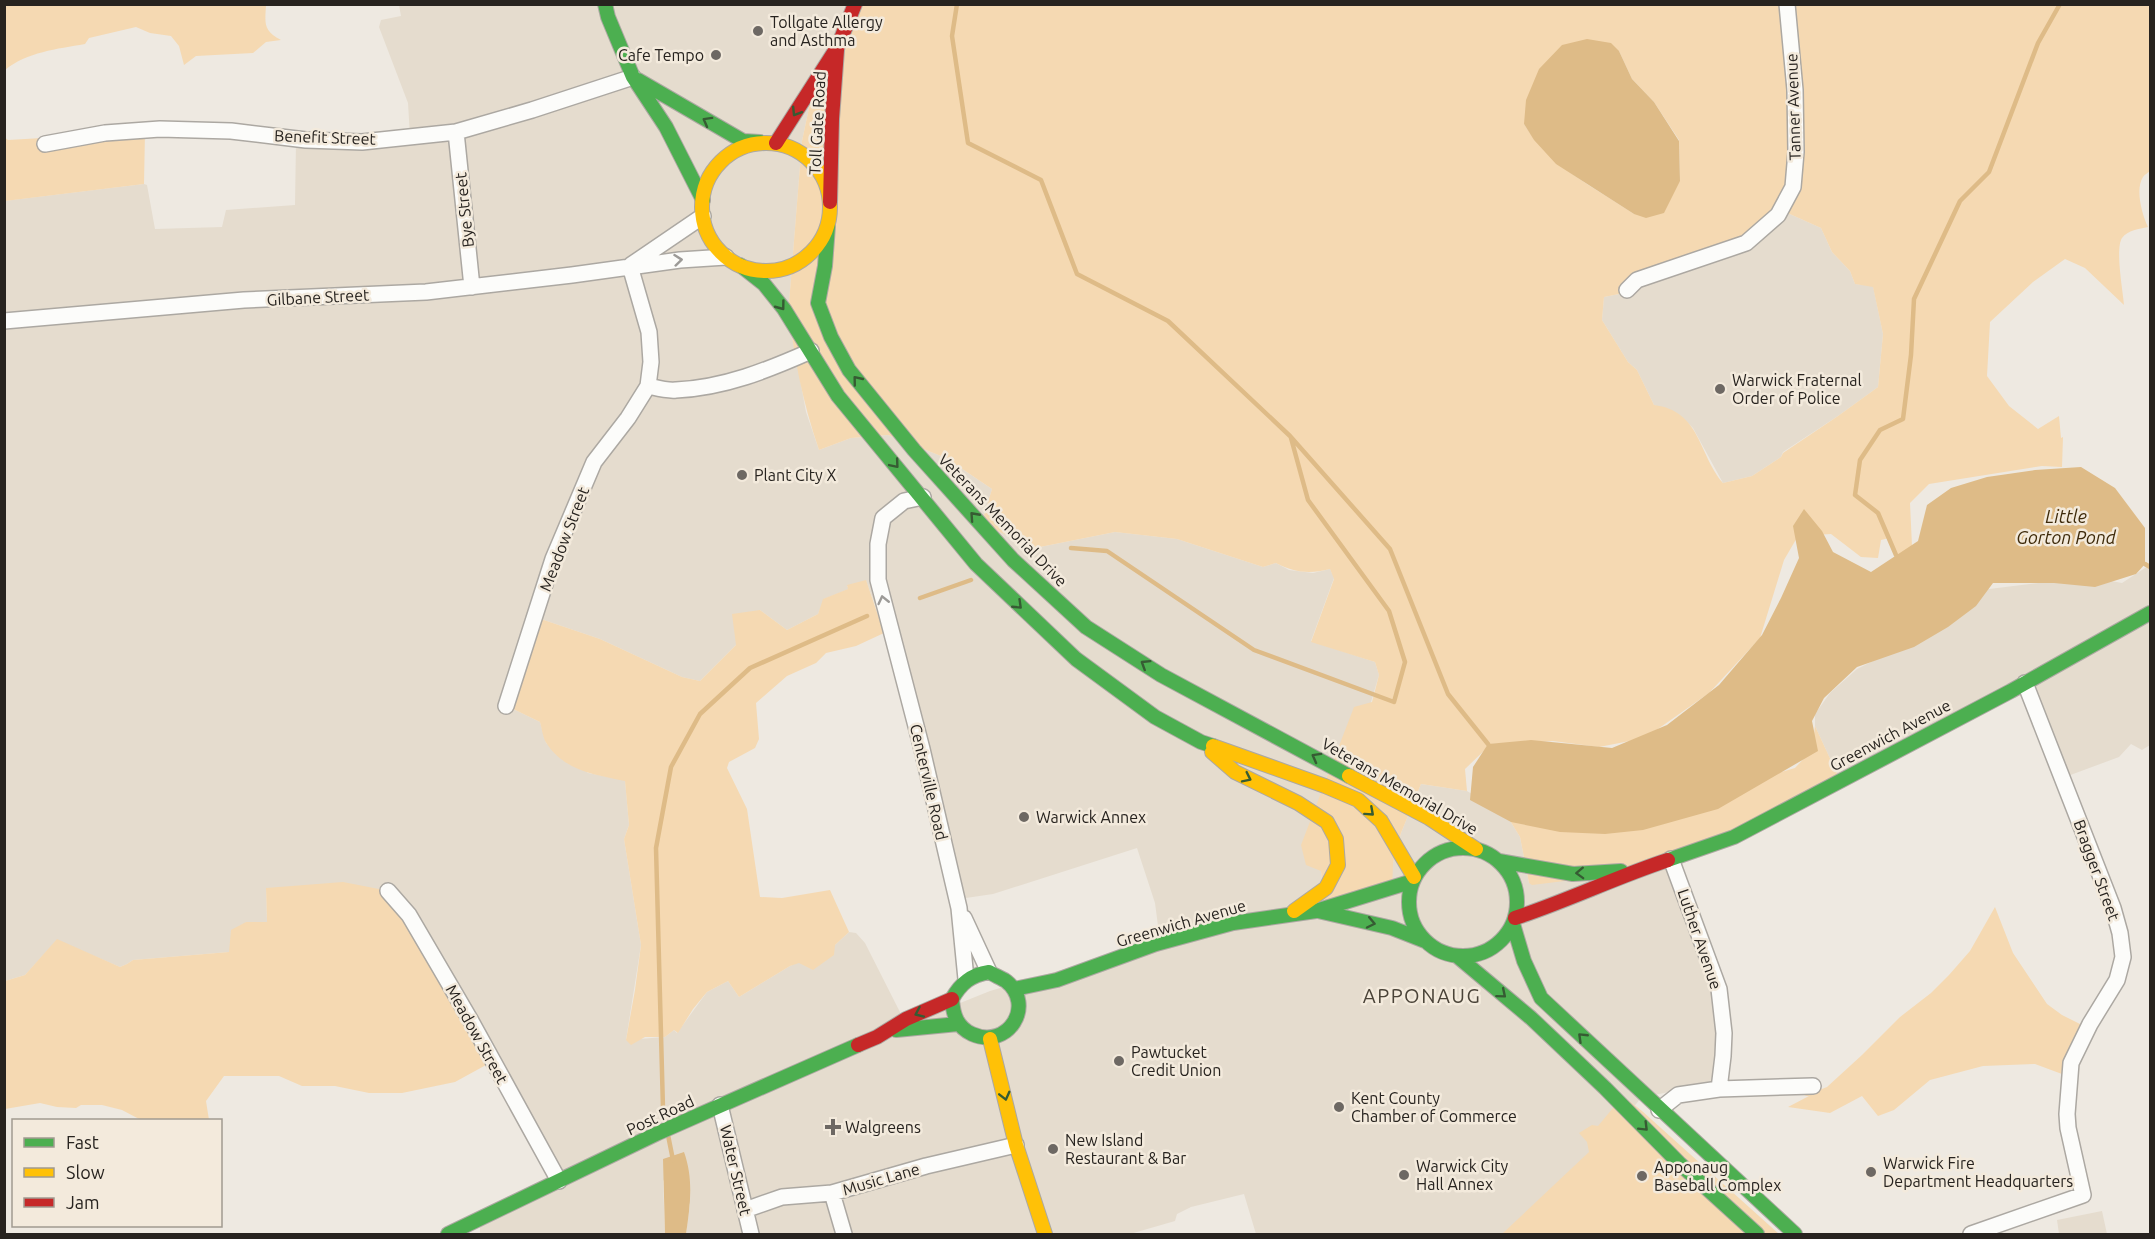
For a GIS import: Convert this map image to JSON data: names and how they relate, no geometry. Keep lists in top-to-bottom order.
{
  "streets": {
    "main road": [
      "Toll Gate Road",
      "Veterans Memorial Drive",
      "Greenwich Avenue",
      "Post Road"
    ],
    "street": [
      "Tanner Avenue",
      "Benefit Street",
      "Bye Street",
      "Gilbane Street",
      "Meadow Street",
      "Centerville Road",
      "Bragger Street",
      "Luther Avenue",
      "Water Street",
      "Music Lane"
    ]
  },
  "crossings": [
    ["Toll Gate Road", "Gilbane Street"],
    ["Toll Gate Road", "Veterans Memorial Drive"],
    ["Benefit Street", "Bye Street"],
    ["Bye Street", "Gilbane Street"],
    ["Gilbane Street", "Veterans Memorial Drive"],
    ["Gilbane Street", "Meadow Street"],
    ["Veterans Memorial Drive", "Greenwich Avenue"],
    ["Veterans Memorial Drive", "Centerville Road"],
    ["Meadow Street", "Post Road"],
    ["Greenwich Avenue", "Centerville Road"],
    ["Greenwich Avenue", "Bragger Street"],
    ["Greenwich Avenue", "Luther Avenue"],
    ["Greenwich Avenue", "Post Road"],
    ["Centerville Road", "Post Road"],
    ["Post Road", "Water Street"],
    ["Water Street", "Music Lane"]
  ],
  "one_way": ["Toll Gate Road", "Centerville Road"],
  "districts": ["APPONAUG"],
  "water": ["Little Gorton Pond"],
  "places": {
    "other": [
      "Tollgate Allergy and Asthma",
      "Cafe Tempo",
      "Warwick Fraternal Order of Police",
      "Plant City X",
      "Warwick Annex",
      "Pawtucket Credit Union",
      "Kent County Chamber of Commerce",
      "New Island Restaurant & Bar",
      "Warwick Fire Department Headquarters",
      "Warwick City Hall Annex",
      "Apponaug Baseball Complex"
    ],
    "health": ["Walgreens"]
  },
  "legend": ["Fast", "Slow", "Jam"]
}
